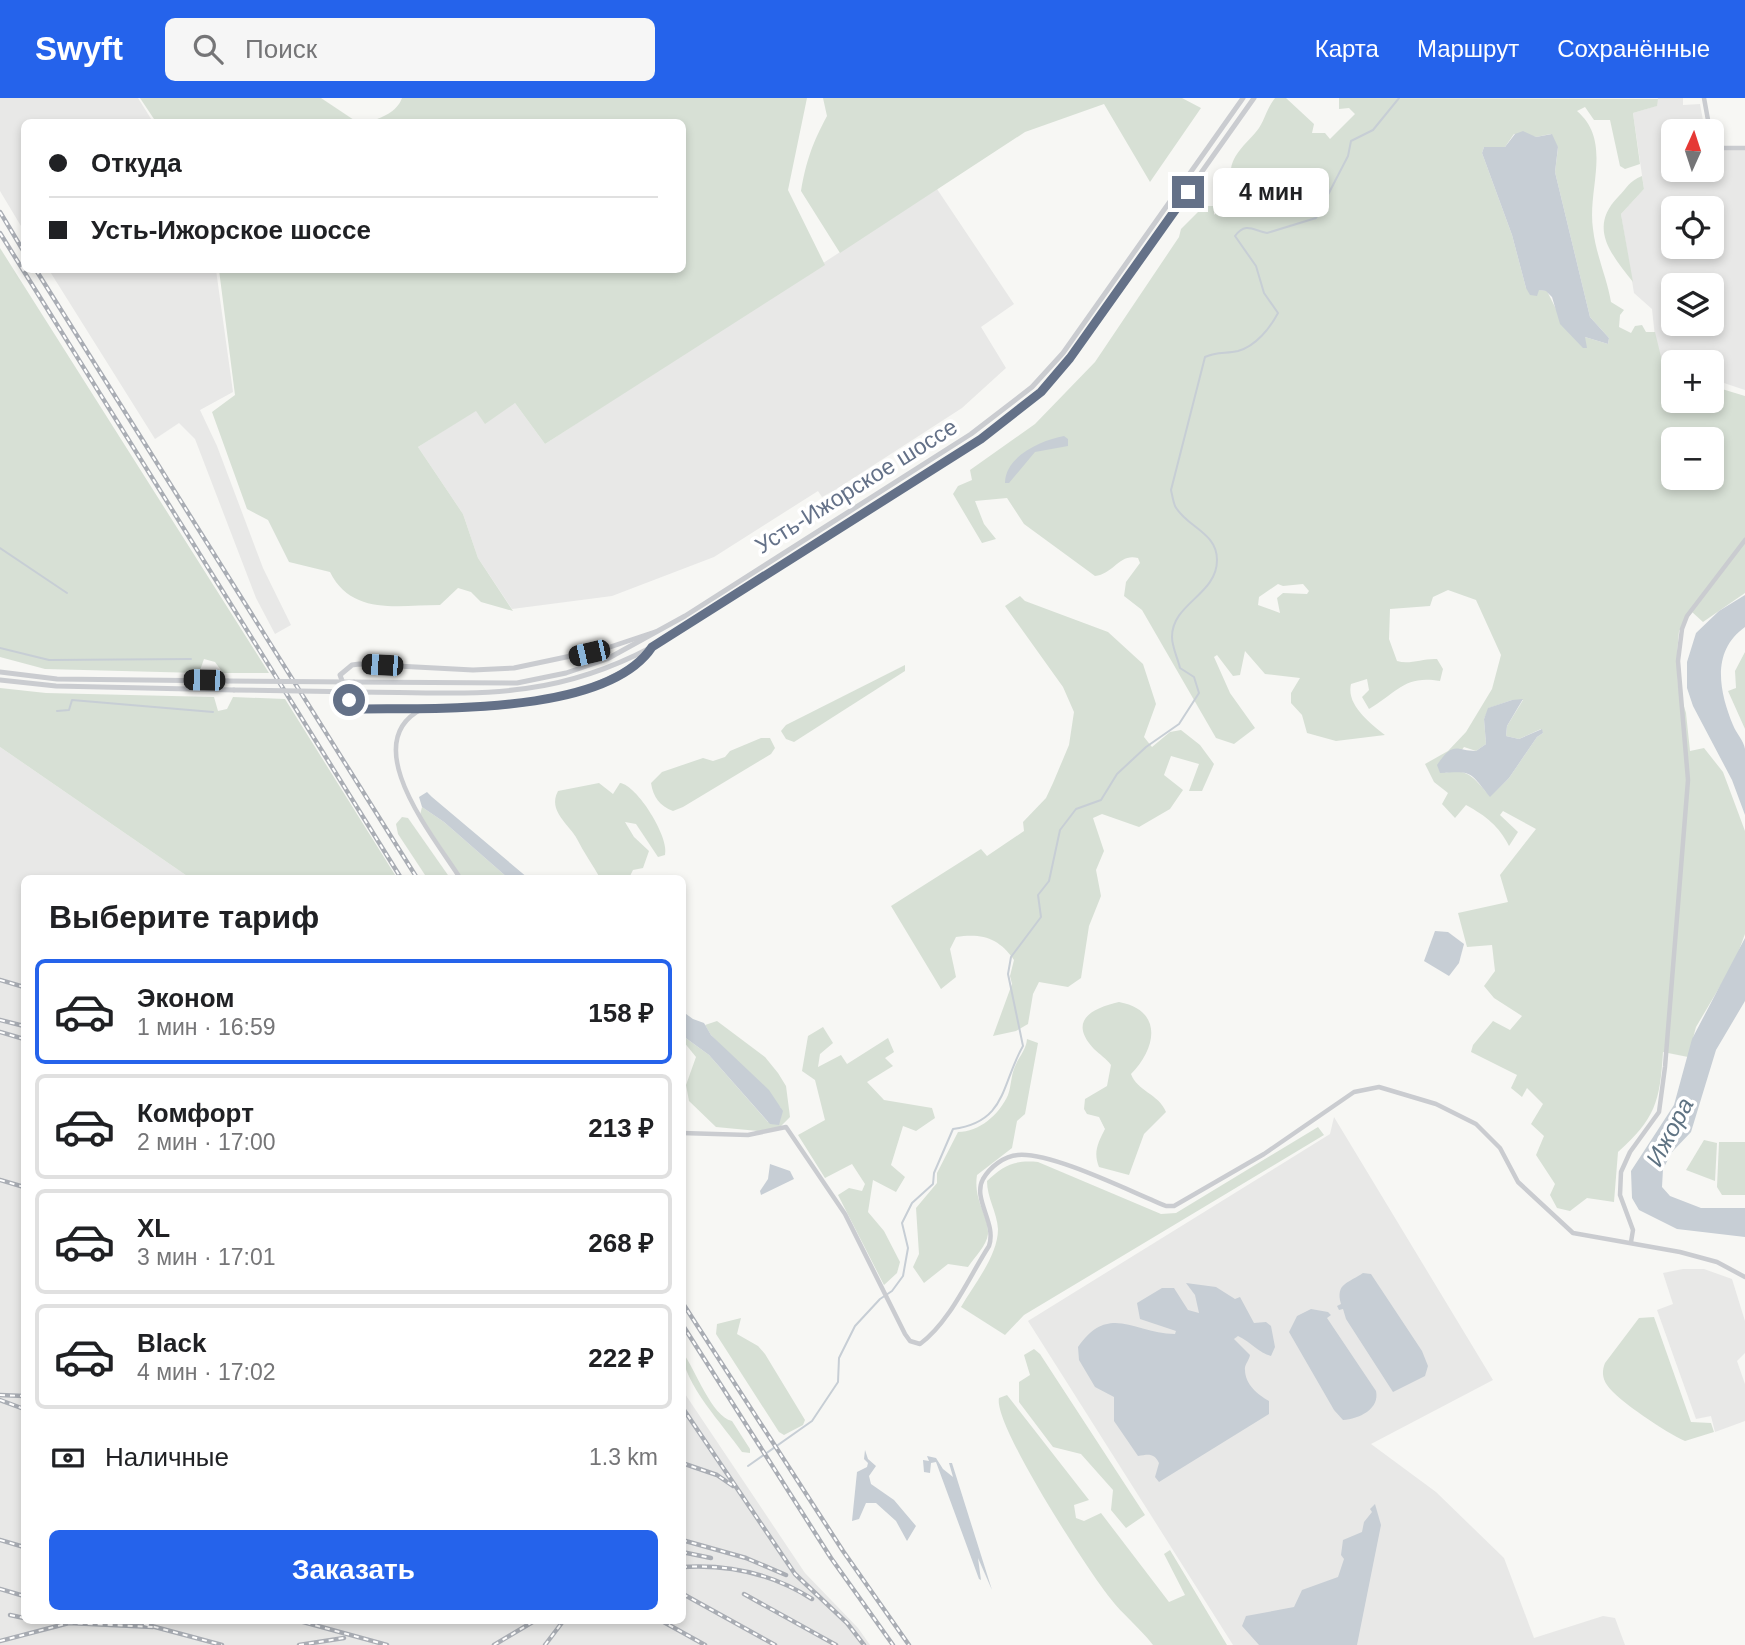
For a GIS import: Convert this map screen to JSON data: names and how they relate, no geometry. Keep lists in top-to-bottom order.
{
  "streets": {
    "street": ["Усть-Ижорское шоссе"]
  },
  "water": ["Ижора"],
  "north": "top",
  "page": {
    "header": "Swyft",
    "search": "Поиск",
    "nav": ["Карта", "Маршрут", "Сохранённые"],
    "map_buttons": ["+", "−"],
    "banner": ["Откуда", "Усть-Ижорское шоссе"],
    "bubble": "4 мин",
    "heading": "Выберите тариф",
    "list": [
      {
        "name": "Эконом",
        "note": "1 мин · 16:59",
        "value": "158 ₽"
      },
      {
        "name": "Комфорт",
        "note": "2 мин · 17:00",
        "value": "213 ₽"
      },
      {
        "name": "XL",
        "note": "3 мин · 17:01",
        "value": "268 ₽"
      },
      {
        "name": "Black",
        "note": "4 мин · 17:02",
        "value": "222 ₽"
      }
    ],
    "pay": ["Наличные", "1.3 km"],
    "buttons": "Заказать"
  }
}
